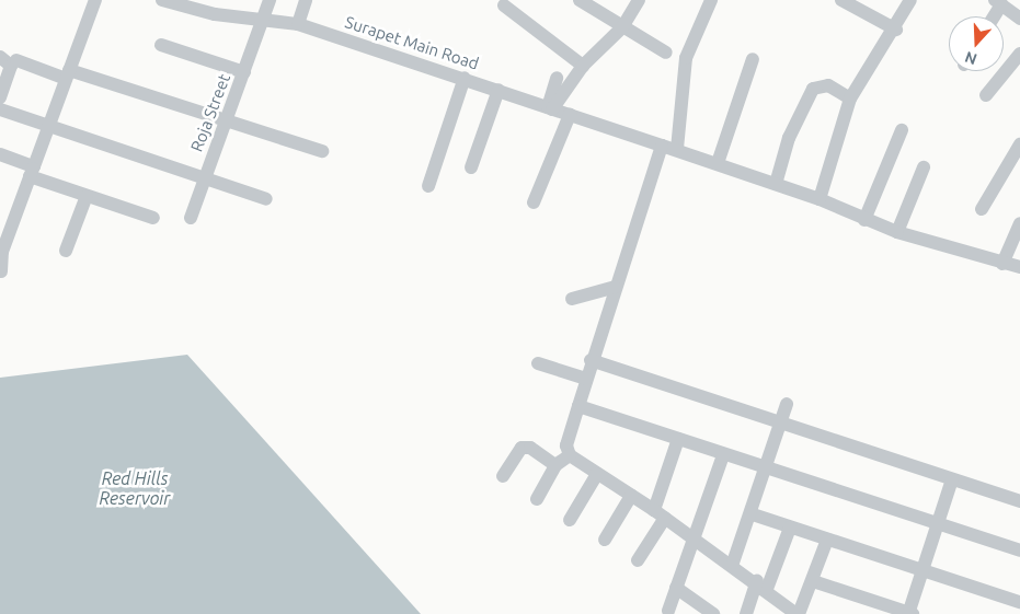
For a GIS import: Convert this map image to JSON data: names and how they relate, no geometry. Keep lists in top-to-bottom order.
{
  "streets": {
    "street": ["Surapet Main Road", "Roja Street"]
  },
  "crossings": [
    ["Surapet Main Road", "Roja Street"]
  ],
  "water": ["Red Hills Reservoir"],
  "north": "bottom"
}
